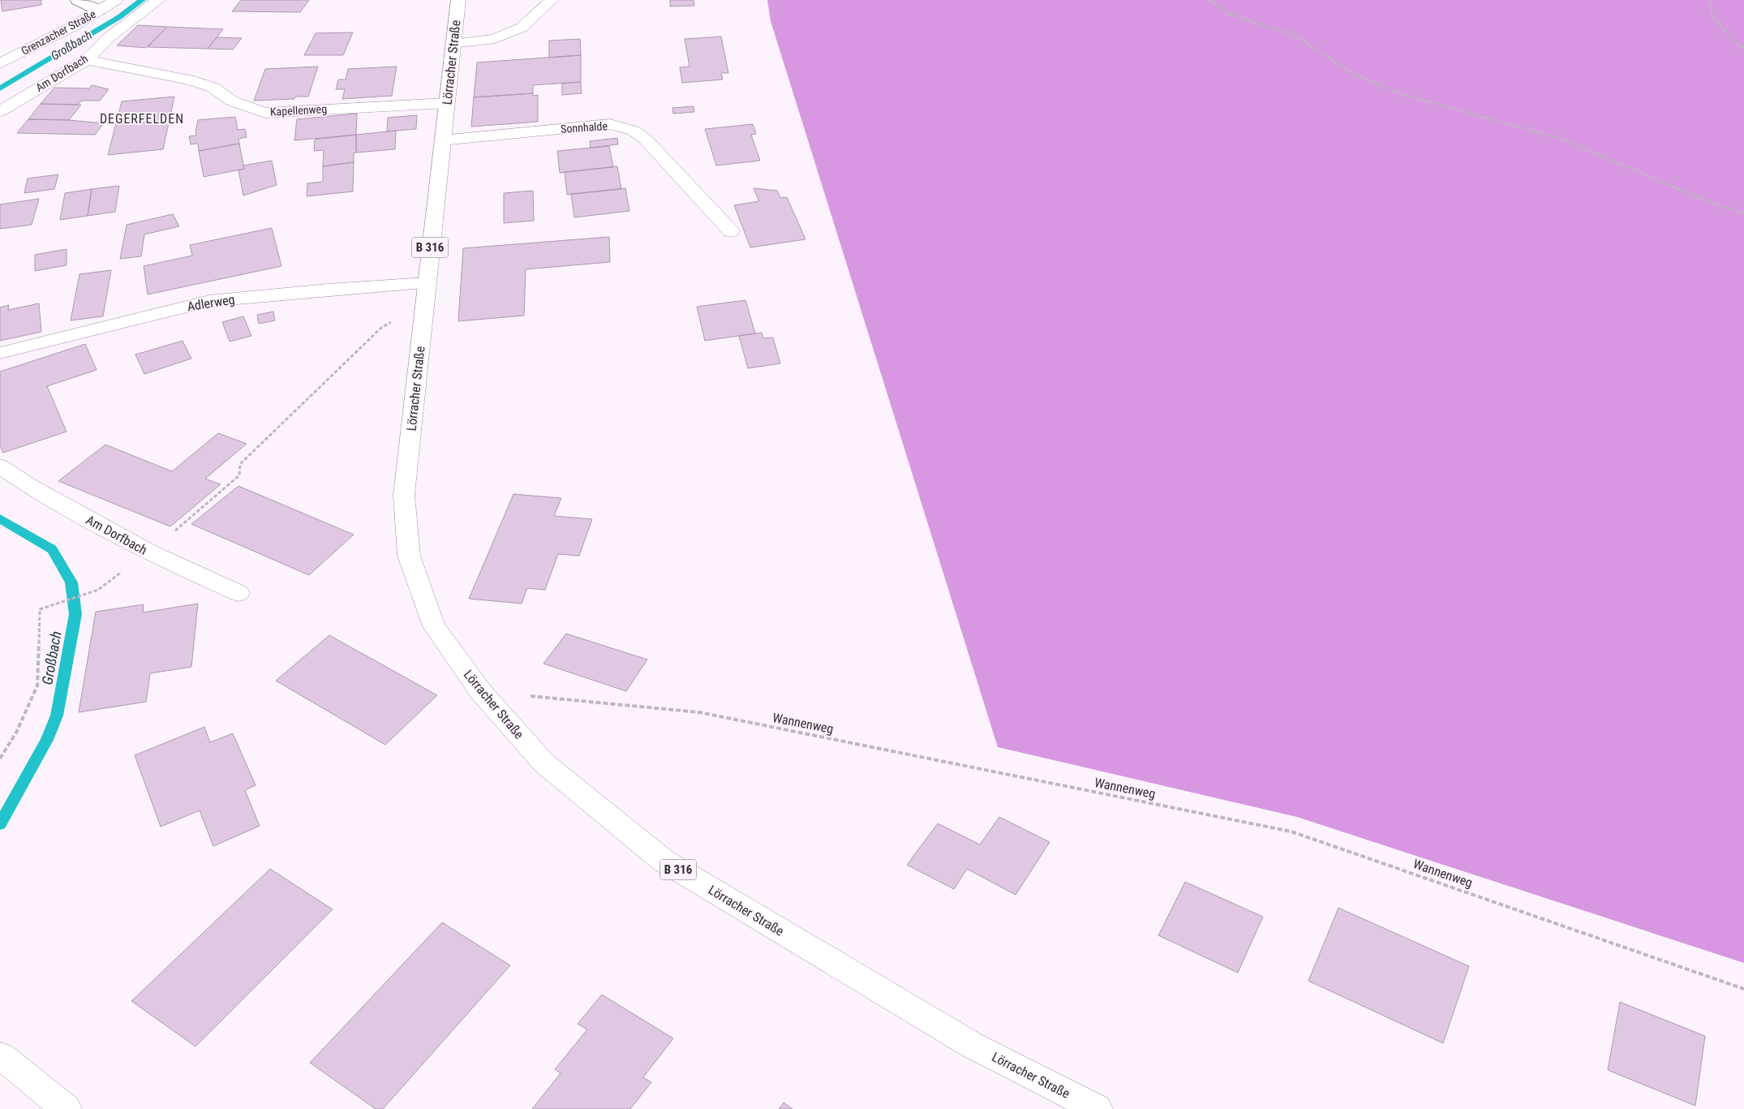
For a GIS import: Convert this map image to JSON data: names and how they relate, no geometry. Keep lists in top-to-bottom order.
{
  "streets": {
    "street": [
      "Grenzacher Straße",
      "Lörracher Straße",
      "Am Dorfbach",
      "Kapellenweg",
      "Sonnhalde",
      "B 316",
      "Adlerweg"
    ],
    "path": ["Wannenweg"]
  },
  "crossings": [
    ["Lörracher Straße", "Kapellenweg"],
    ["Lörracher Straße", "Sonnhalde"],
    ["Lörracher Straße", "Adlerweg"],
    ["Lörracher Straße", "Wannenweg"],
    ["Am Dorfbach", "Kapellenweg"]
  ],
  "districts": ["DEGERFELDEN"],
  "water": ["Großbach"]
}
